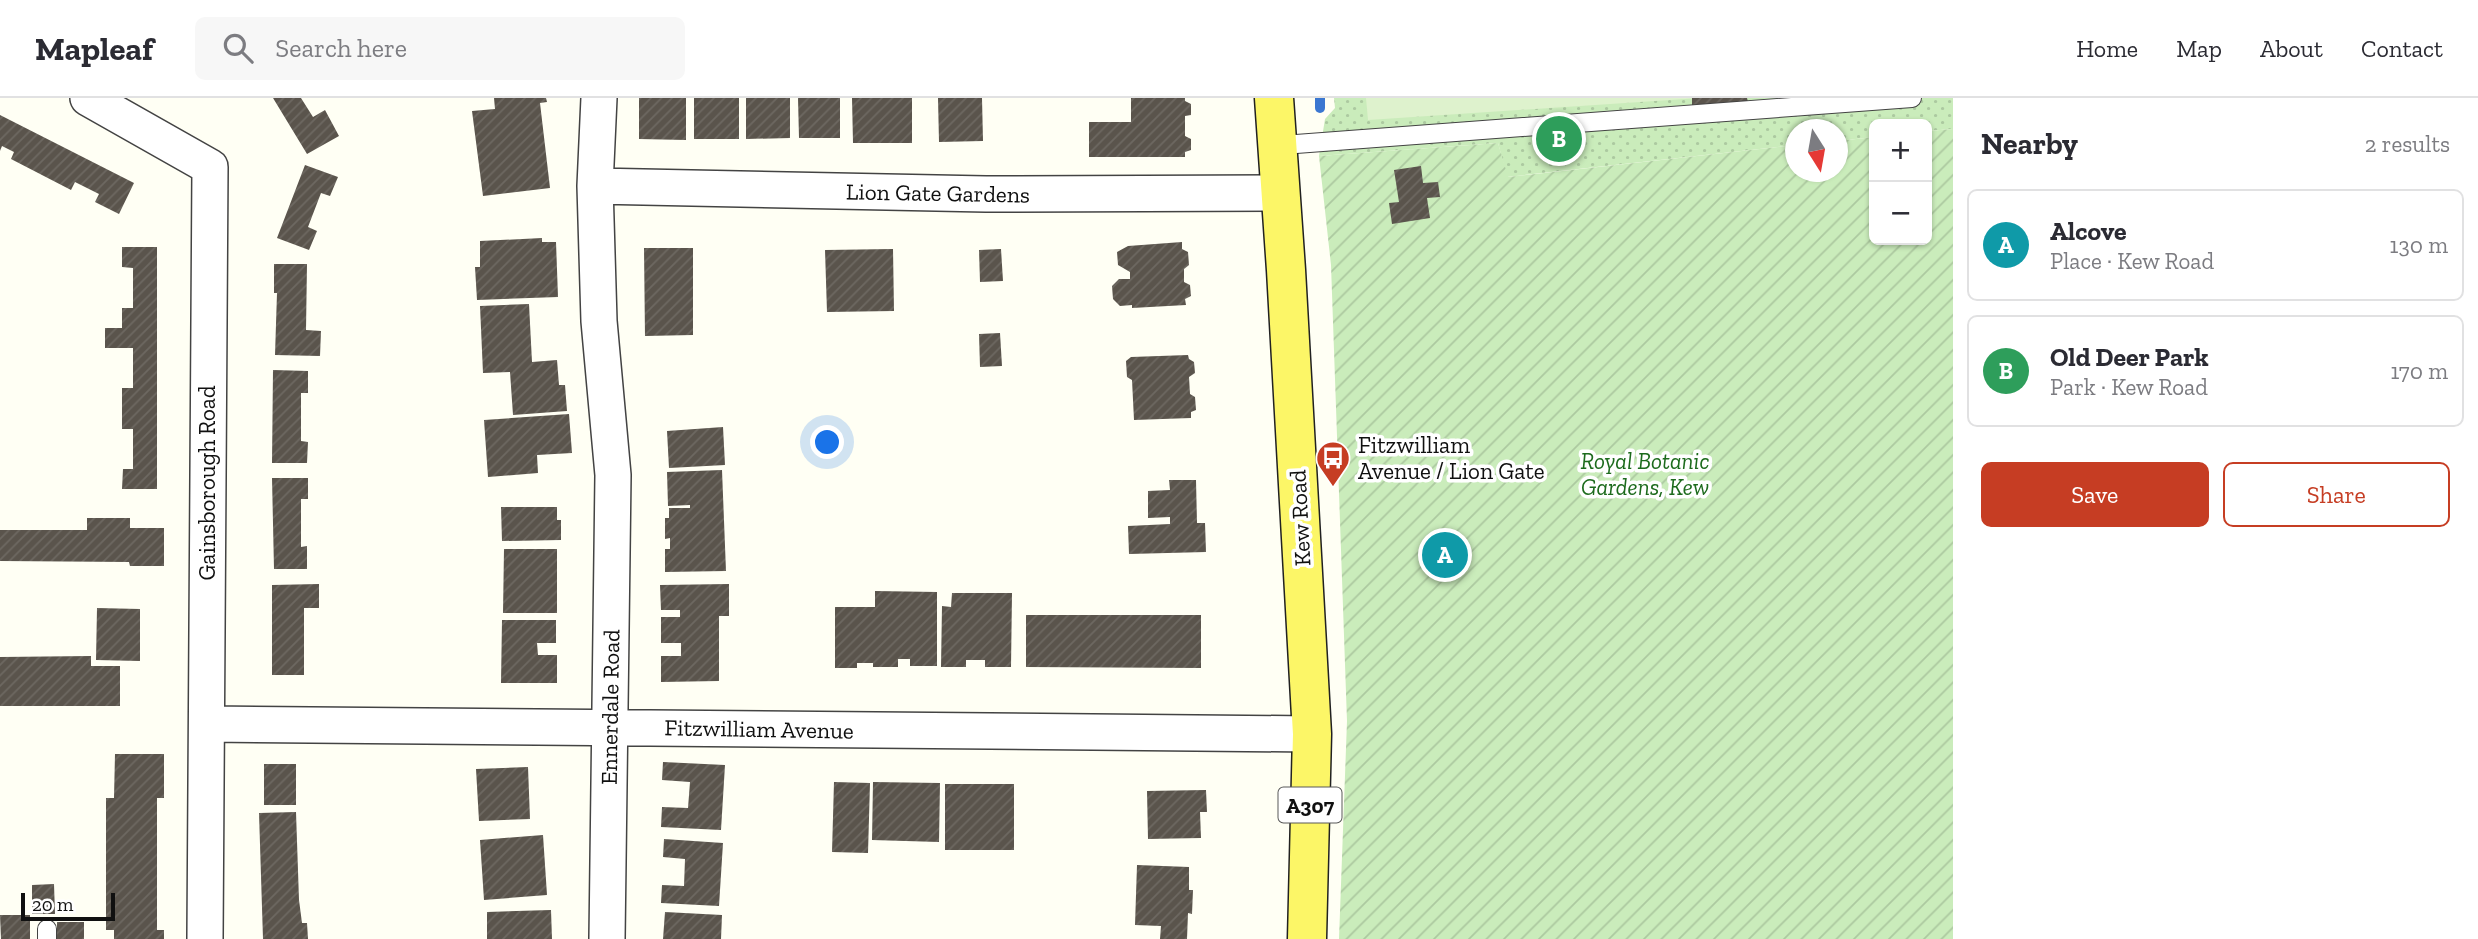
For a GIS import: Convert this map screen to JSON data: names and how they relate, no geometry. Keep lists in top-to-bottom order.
{
  "streets": {
    "main road": ["Kew Road", "A307"],
    "street": [
      "Lion Gate Gardens",
      "Gainsborough Road",
      "Ennerdale Road",
      "Fitzwilliam Avenue"
    ]
  },
  "crossings": [
    ["Lion Gate Gardens", "Kew Road"],
    ["Lion Gate Gardens", "Ennerdale Road"],
    ["Gainsborough Road", "Fitzwilliam Avenue"],
    ["Kew Road", "Fitzwilliam Avenue"],
    ["Ennerdale Road", "Fitzwilliam Avenue"]
  ],
  "parks": ["Royal Botanic Gardens, Kew"],
  "places": {
    "bus stop": ["Fitzwilliam Avenue / Lion Gate"]
  },
  "scale_bar": "20 m",
  "north": "bottom",
  "page": {
    "header": "Mapleaf",
    "search": "Search here",
    "nav": [
      "Home",
      "Map",
      "About",
      "Contact"
    ],
    "heading": ["Nearby", "2 results"],
    "pins": ["B", "A"],
    "map_buttons": ["+", "−"],
    "list": [
      {
        "mark": "A",
        "name": "Alcove",
        "note": "Place · Kew Road",
        "value": "130 m"
      },
      {
        "mark": "B",
        "name": "Old Deer Park",
        "note": "Park · Kew Road",
        "value": "170 m"
      }
    ],
    "buttons": ["Save", "Share"],
    "scale": "20 m"
  }
}
